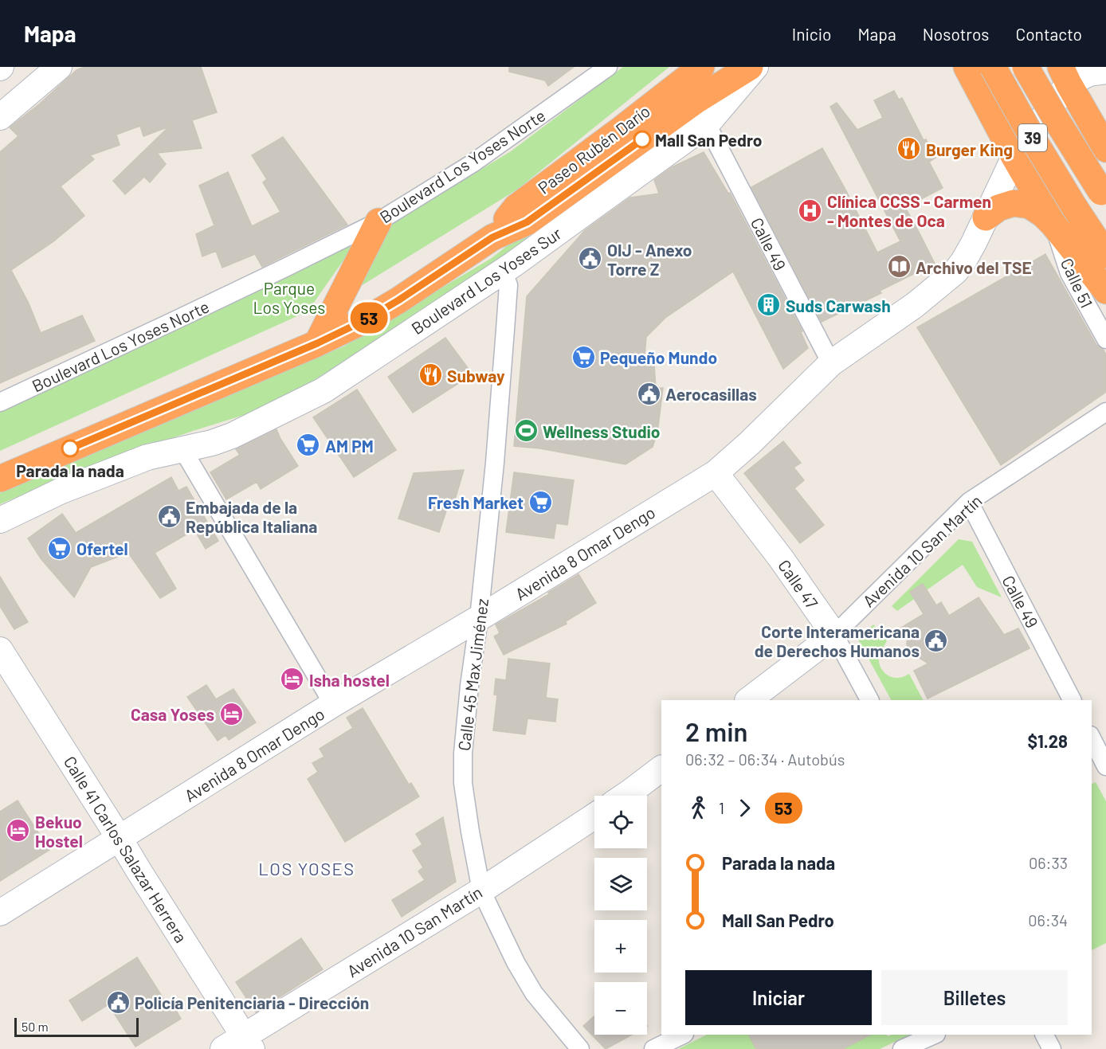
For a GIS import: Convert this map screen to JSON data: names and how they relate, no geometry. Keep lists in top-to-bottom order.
{
  "streets": {
    "highway": ["39", "Paseo Rubén Darío"],
    "street": [
      "Boulevard Los Yoses Norte",
      "Calle 49",
      "Boulevard Los Yoses Sur",
      "Calle 51",
      "Avenida 10 San Martín",
      "Avenida 8 Omar Dengo",
      "Calle 47",
      "Calle 45 Max Jiménez",
      "Calle 41 Carlos Salazar Herrera"
    ]
  },
  "crossings": [
    ["Calle 49", "Boulevard Los Yoses Sur"],
    ["Calle 49", "Avenida 10 San Martín"],
    ["Calle 49", "Avenida 8 Omar Dengo"],
    ["Boulevard Los Yoses Sur", "Calle 45 Max Jiménez"],
    ["Avenida 10 San Martín", "Calle 47"],
    ["Avenida 10 San Martín", "Calle 45 Max Jiménez"],
    ["Avenida 10 San Martín", "Calle 41 Carlos Salazar Herrera"],
    ["Avenida 8 Omar Dengo", "Calle 47"],
    ["Avenida 8 Omar Dengo", "Calle 45 Max Jiménez"],
    ["Avenida 8 Omar Dengo", "Calle 41 Carlos Salazar Herrera"]
  ],
  "districts": ["LOS YOSES"],
  "parks": ["Parque Los Yoses"],
  "places": {
    "other": ["Mall San Pedro", "Parada la nada"],
    "restaurant": ["Burger King", "Subway"],
    "hospital": ["Clínica CCSS - Carmen - Montes de Oca"],
    "public building": [
      "OIJ - Anexo Torre Z",
      "Aerocasillas",
      "Embajada de la República Italiana",
      "Corte Interamericana de Derechos Humanos",
      "Policía Penitenciaria - Dirección"
    ],
    "library": ["Archivo del TSE"],
    "building": ["Suds Carwash"],
    "supermarket": [
      "Pequeño Mundo",
      "AM PM",
      "Fresh Market",
      "Ofertel"
    ],
    "sports": ["Wellness Studio"],
    "hotel": ["Isha hostel", "Casa Yoses", "Bekuo Hostel"]
  },
  "lines": ["bus line 53"],
  "scale_bar": "50 m",
  "page": {
    "header": "Mapa",
    "nav": [
      "Inicio",
      "Mapa",
      "Nosotros",
      "Contacto"
    ],
    "on_map": "53",
    "heading": ["2 min", "06:32 – 06:34 · Autobús", "$1.28"],
    "legs": ["1", "53"],
    "map_buttons": ["+", "−"],
    "list": [
      {
        "name": "Parada la nada",
        "value": "06:33"
      },
      {
        "name": "Mall San Pedro",
        "value": "06:34"
      }
    ],
    "buttons": ["Iniciar", "Billetes"],
    "scale": "50 m"
  }
}
